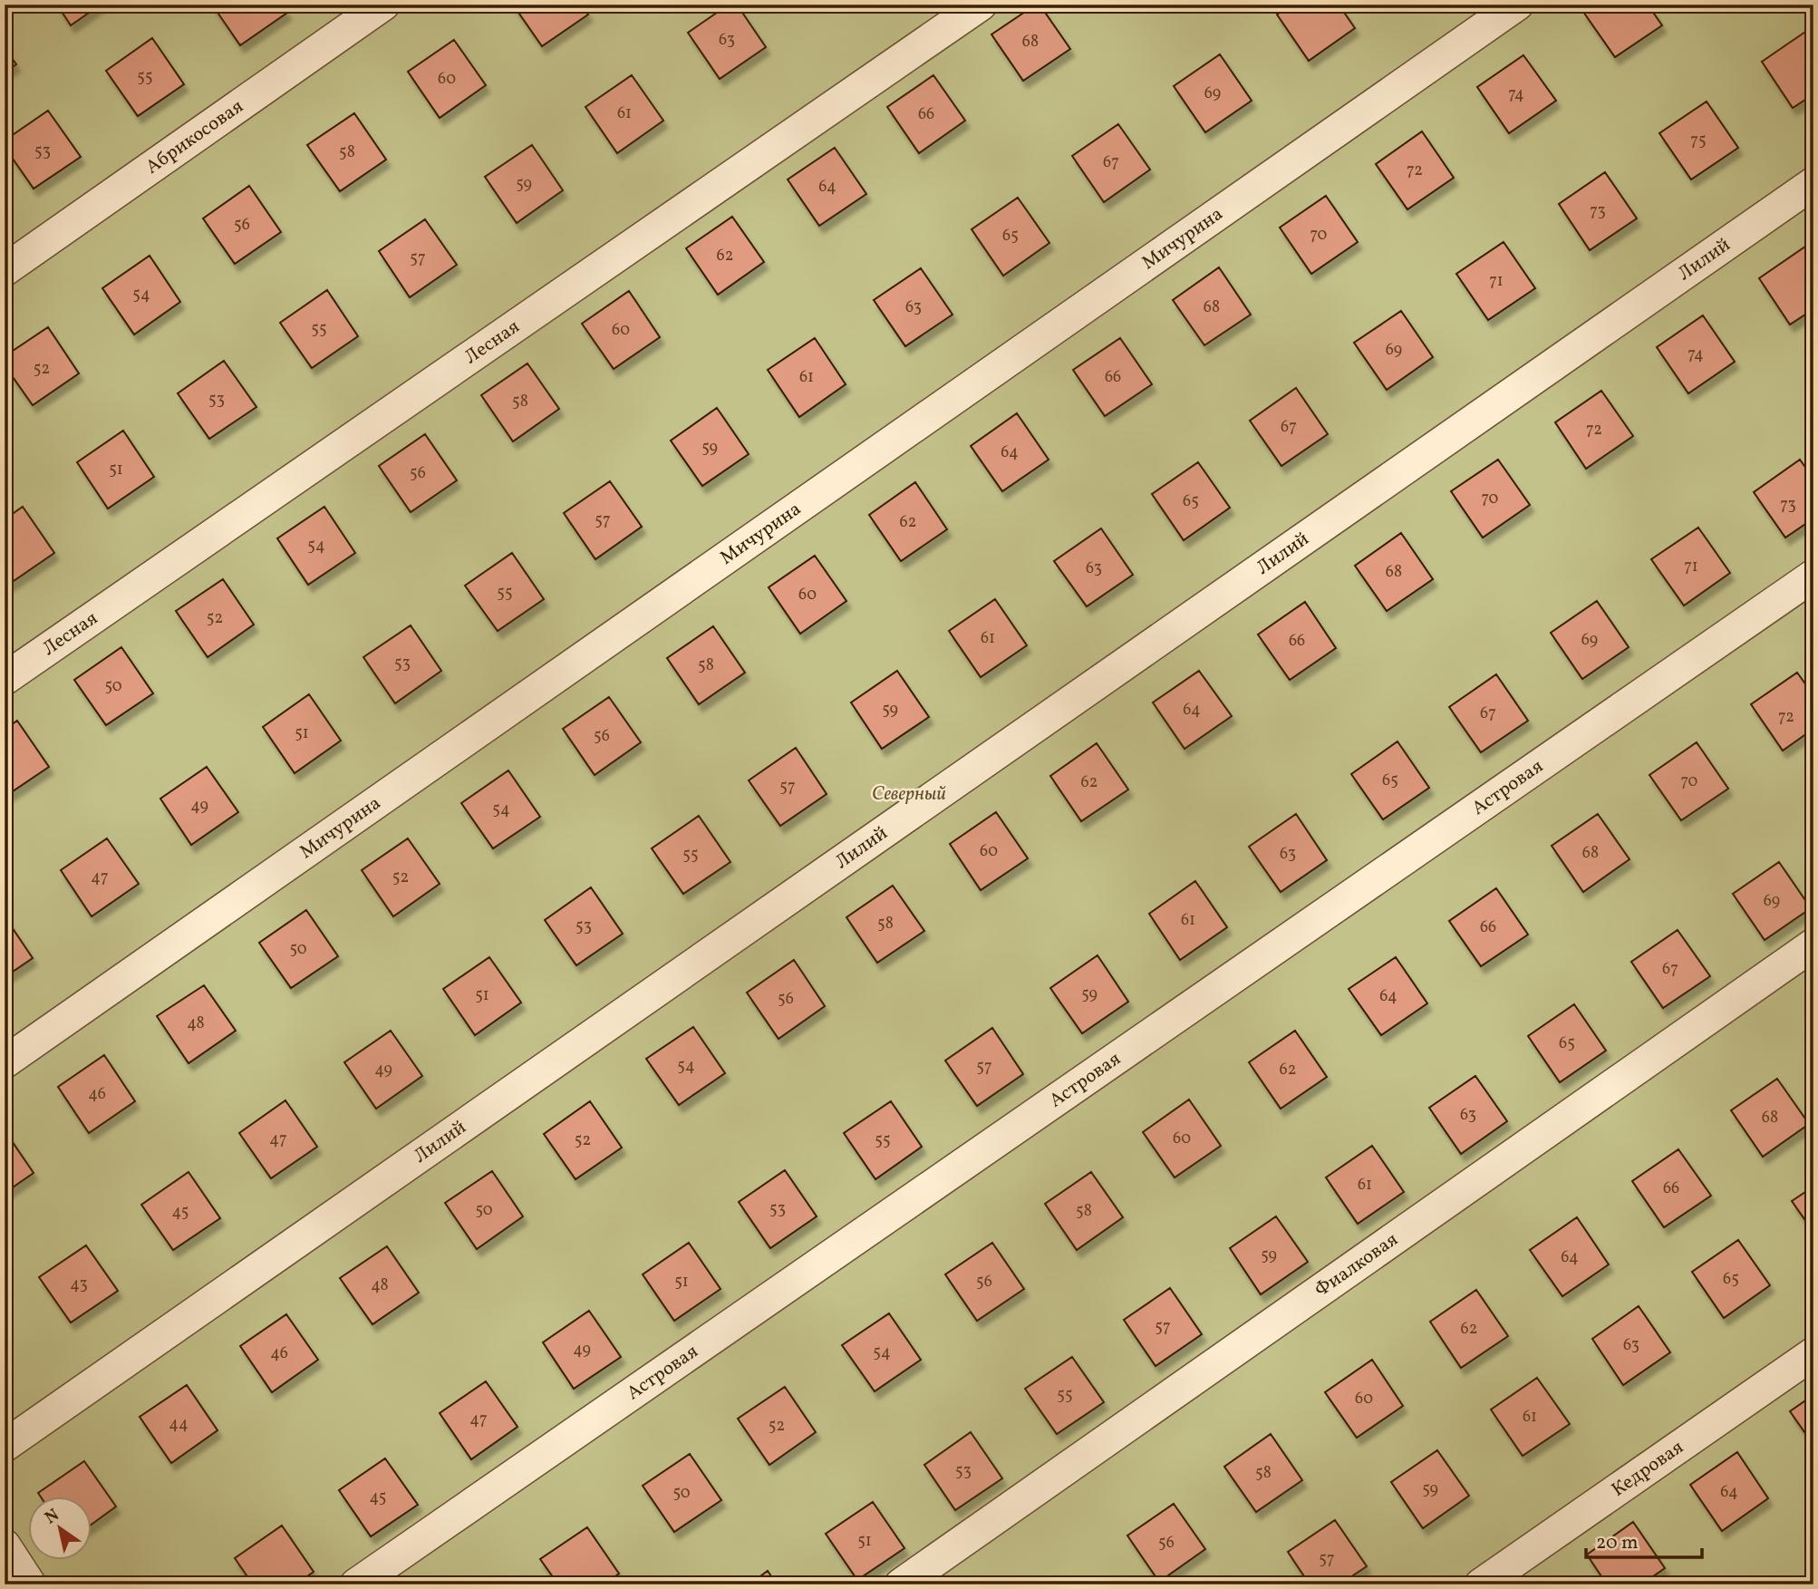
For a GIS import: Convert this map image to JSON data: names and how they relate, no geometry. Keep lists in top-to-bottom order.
{
  "streets": {
    "street": [
      "Абрикосовая",
      "Мичурина",
      "Лилий",
      "Лесная",
      "Астровая",
      "Фиалковая",
      "Кедровая"
    ]
  },
  "parks": ["Северный"],
  "house_numbers": [
    "63",
    "68",
    "55",
    "60",
    "69",
    "74",
    "61",
    "66",
    "75",
    "53",
    "58",
    "67",
    "72",
    "59",
    "64",
    "73",
    "56",
    "70",
    "65",
    "62",
    "57",
    "71",
    "54",
    "63",
    "68",
    "55",
    "60",
    "69",
    "74",
    "52",
    "61",
    "66",
    "53",
    "58",
    "67",
    "72",
    "59",
    "64",
    "51",
    "56",
    "70",
    "65",
    "73",
    "57",
    "62",
    "54",
    "71",
    "63",
    "68",
    "55",
    "60",
    "52",
    "61",
    "69",
    "66",
    "53",
    "58",
    "50",
    "59",
    "64",
    "67",
    "72",
    "51",
    "56",
    "65",
    "70",
    "62",
    "57",
    "49",
    "54",
    "60",
    "68",
    "63",
    "55",
    "47",
    "52",
    "69",
    "61",
    "58",
    "53",
    "66",
    "50",
    "67",
    "59",
    "51",
    "64",
    "56",
    "48",
    "65",
    "54",
    "57",
    "49",
    "62",
    "46",
    "63",
    "68",
    "60",
    "47",
    "52",
    "55",
    "61",
    "66",
    "53",
    "50",
    "58",
    "45",
    "59",
    "64",
    "65",
    "51",
    "56",
    "43",
    "48",
    "57",
    "62",
    "63",
    "49",
    "54",
    "46",
    "55",
    "60",
    "61",
    "47",
    "44",
    "52",
    "53",
    "58",
    "59",
    "64",
    "50",
    "45",
    "51",
    "56",
    "57"
  ],
  "scale_bar": "20 m",
  "north": "top left"
}
